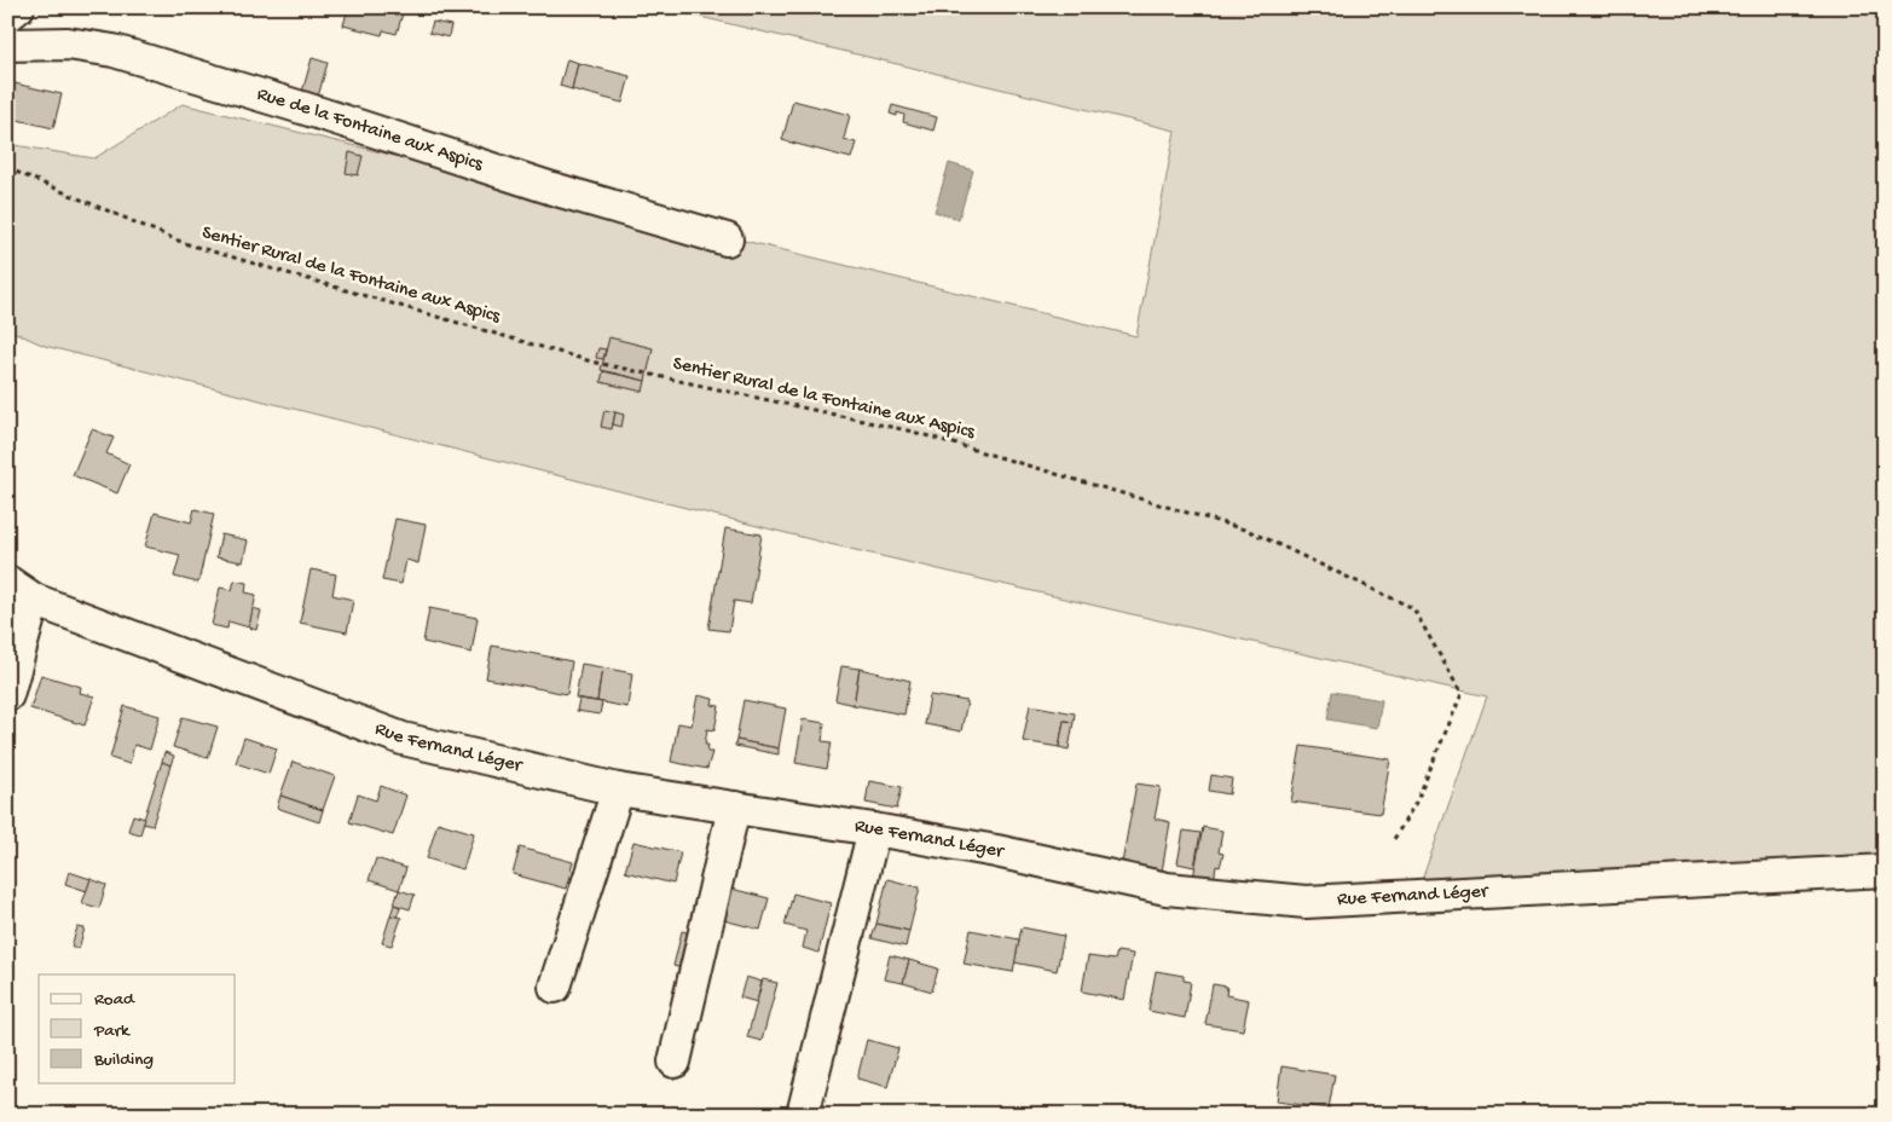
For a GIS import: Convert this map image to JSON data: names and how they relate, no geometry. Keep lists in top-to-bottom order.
{
  "streets": {
    "street": ["Rue de la Fontaine aux Aspics", "Rue Fernand Léger"],
    "path": ["Sentier Rural de la Fontaine aux Aspics"]
  },
  "legend": ["Road", "Park", "Building"]
}
